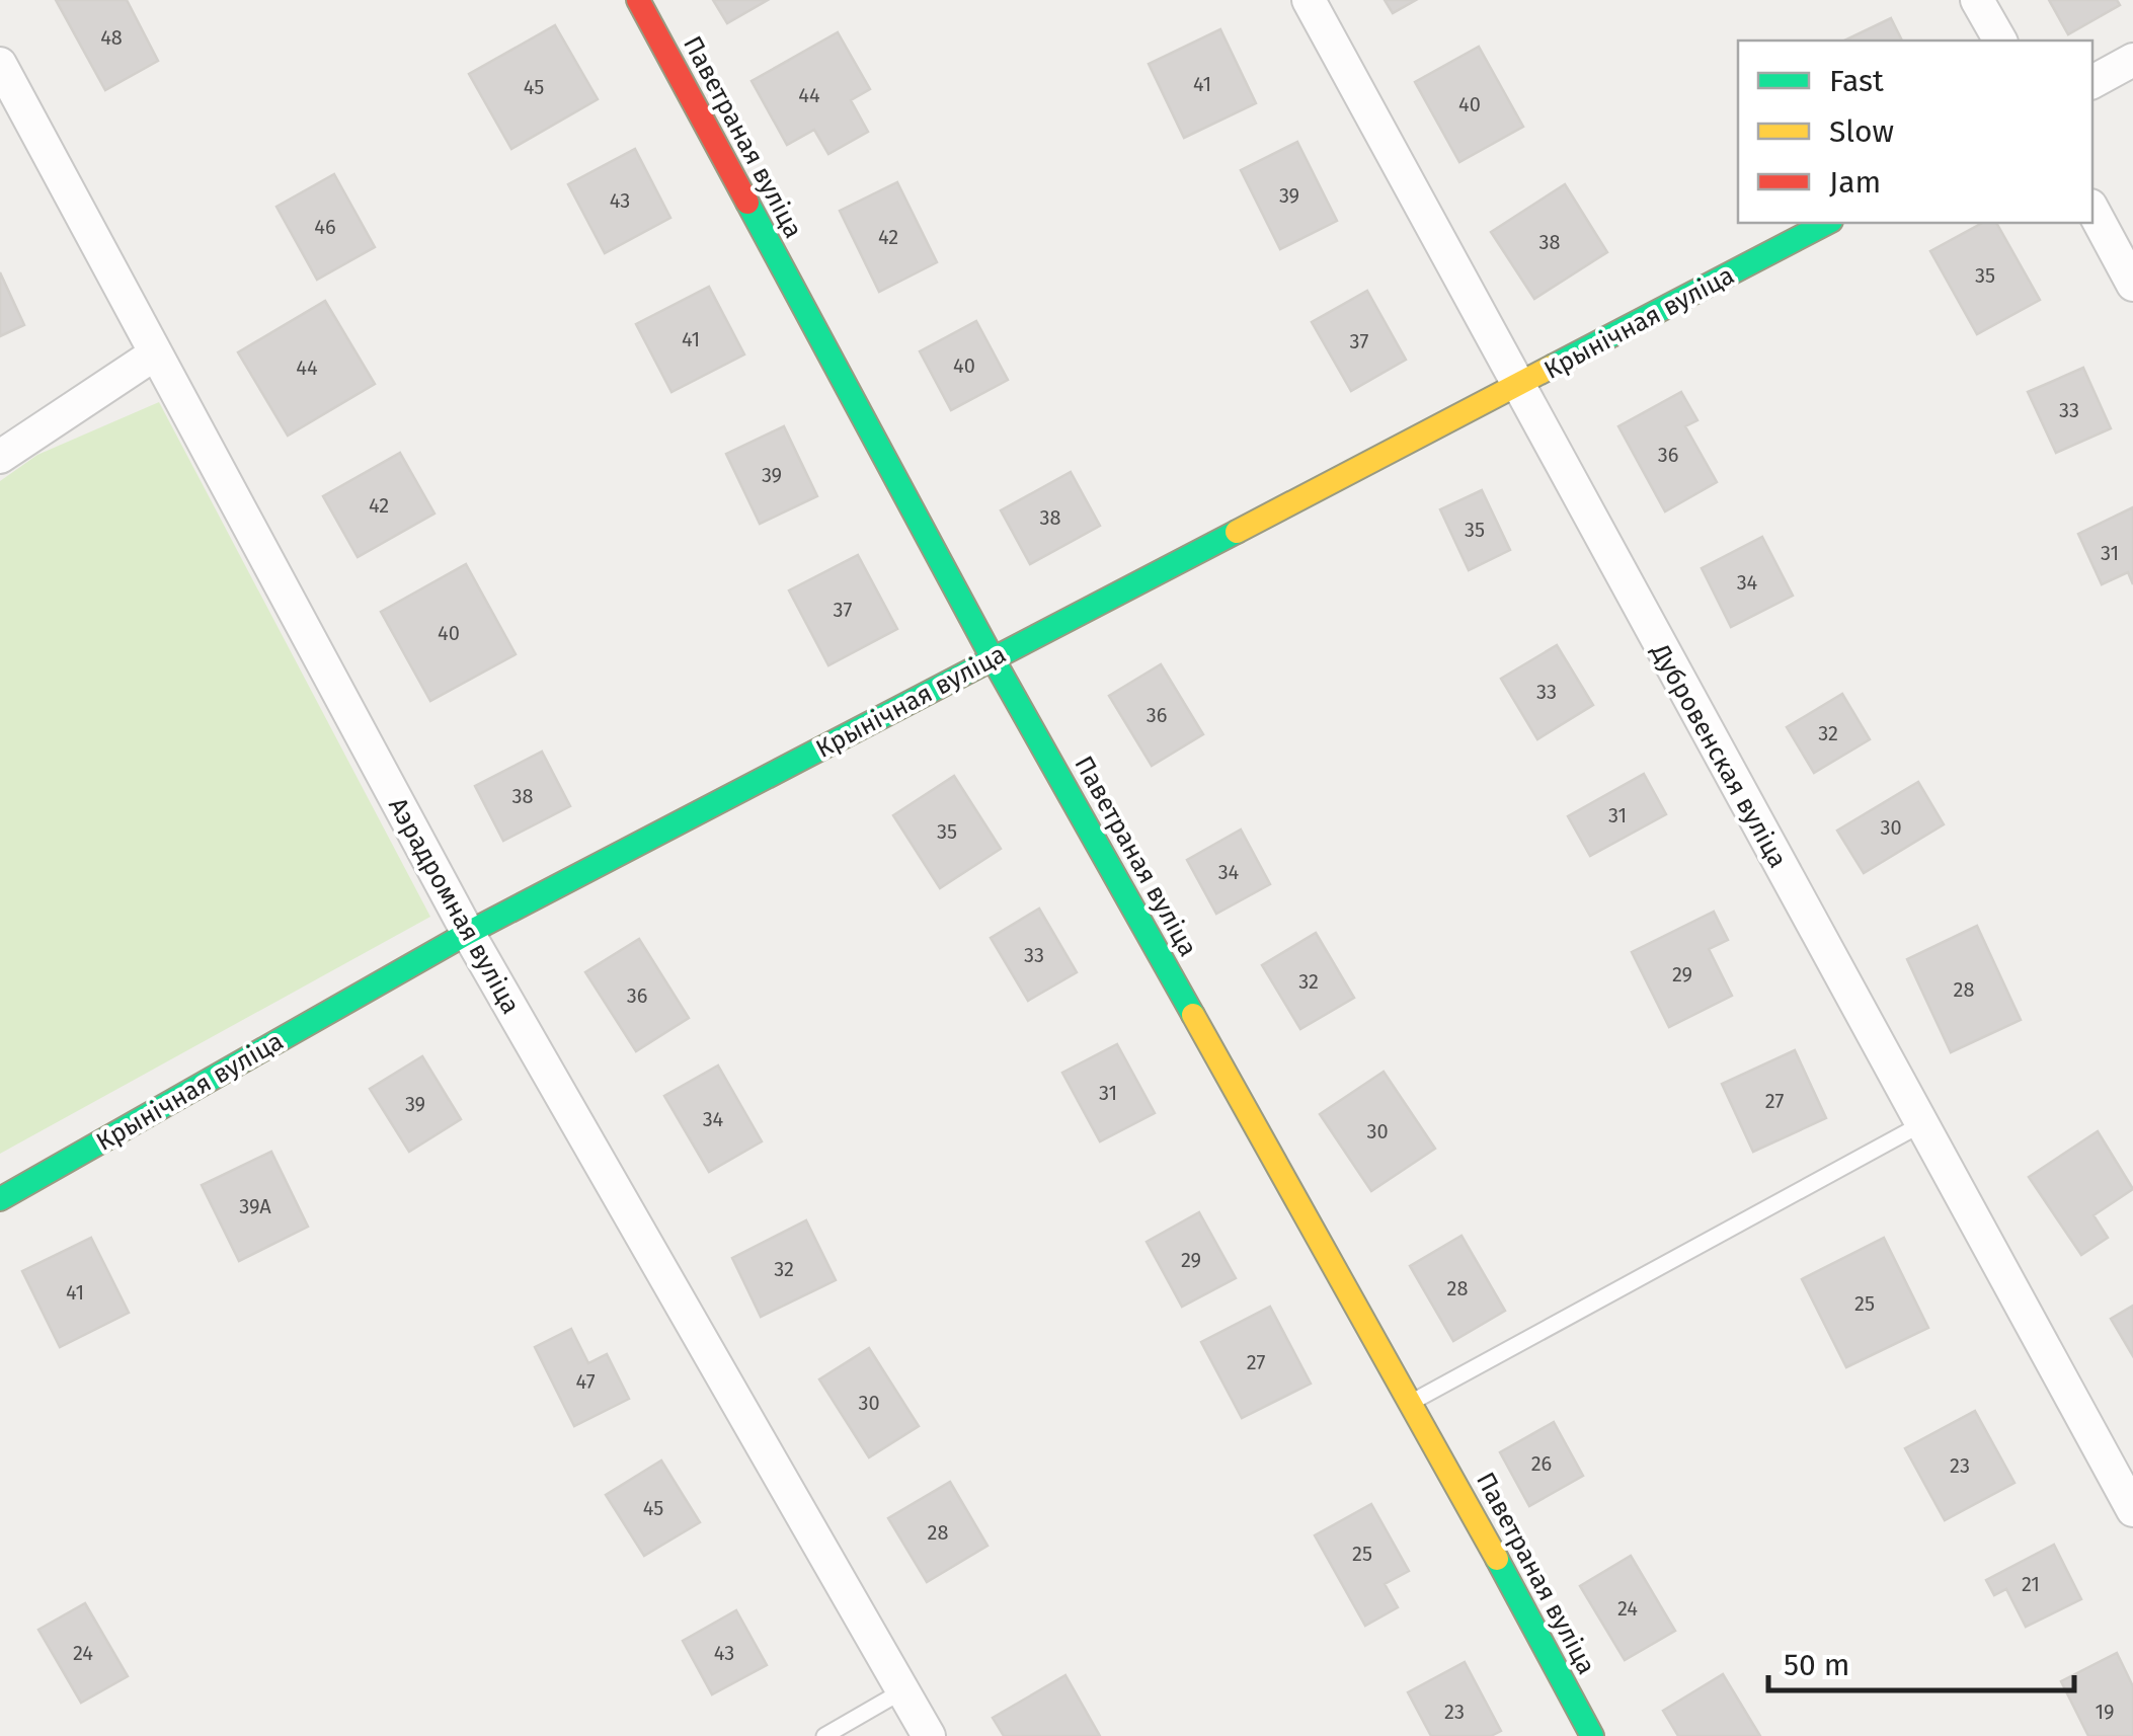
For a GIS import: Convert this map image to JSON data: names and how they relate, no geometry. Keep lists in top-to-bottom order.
{
  "streets": {
    "street": [
      "Паветраная вуліца",
      "Крынічная вуліца",
      "Дубровенская вуліца",
      "Аэрадромная вуліца"
    ]
  },
  "crossings": [
    ["Паветраная вуліца", "Крынічная вуліца"],
    ["Крынічная вуліца", "Дубровенская вуліца"],
    ["Крынічная вуліца", "Аэрадромная вуліца"]
  ],
  "house_numbers": [
    "48",
    "41",
    "45",
    "44",
    "40",
    "39",
    "43",
    "46",
    "42",
    "38",
    "35",
    "41",
    "37",
    "40",
    "44",
    "33",
    "36",
    "39",
    "42",
    "38",
    "35",
    "31",
    "34",
    "37",
    "40",
    "33",
    "36",
    "32",
    "38",
    "31",
    "30",
    "35",
    "34",
    "33",
    "29",
    "32",
    "28",
    "36",
    "31",
    "27",
    "39",
    "34",
    "30",
    "39А",
    "29",
    "32",
    "28",
    "41",
    "25",
    "27",
    "47",
    "30",
    "26",
    "23",
    "45",
    "28",
    "25",
    "21",
    "24",
    "24",
    "43",
    "23",
    "19"
  ],
  "legend": ["Fast", "Slow", "Jam"],
  "scale_bar": "50 m"
}
